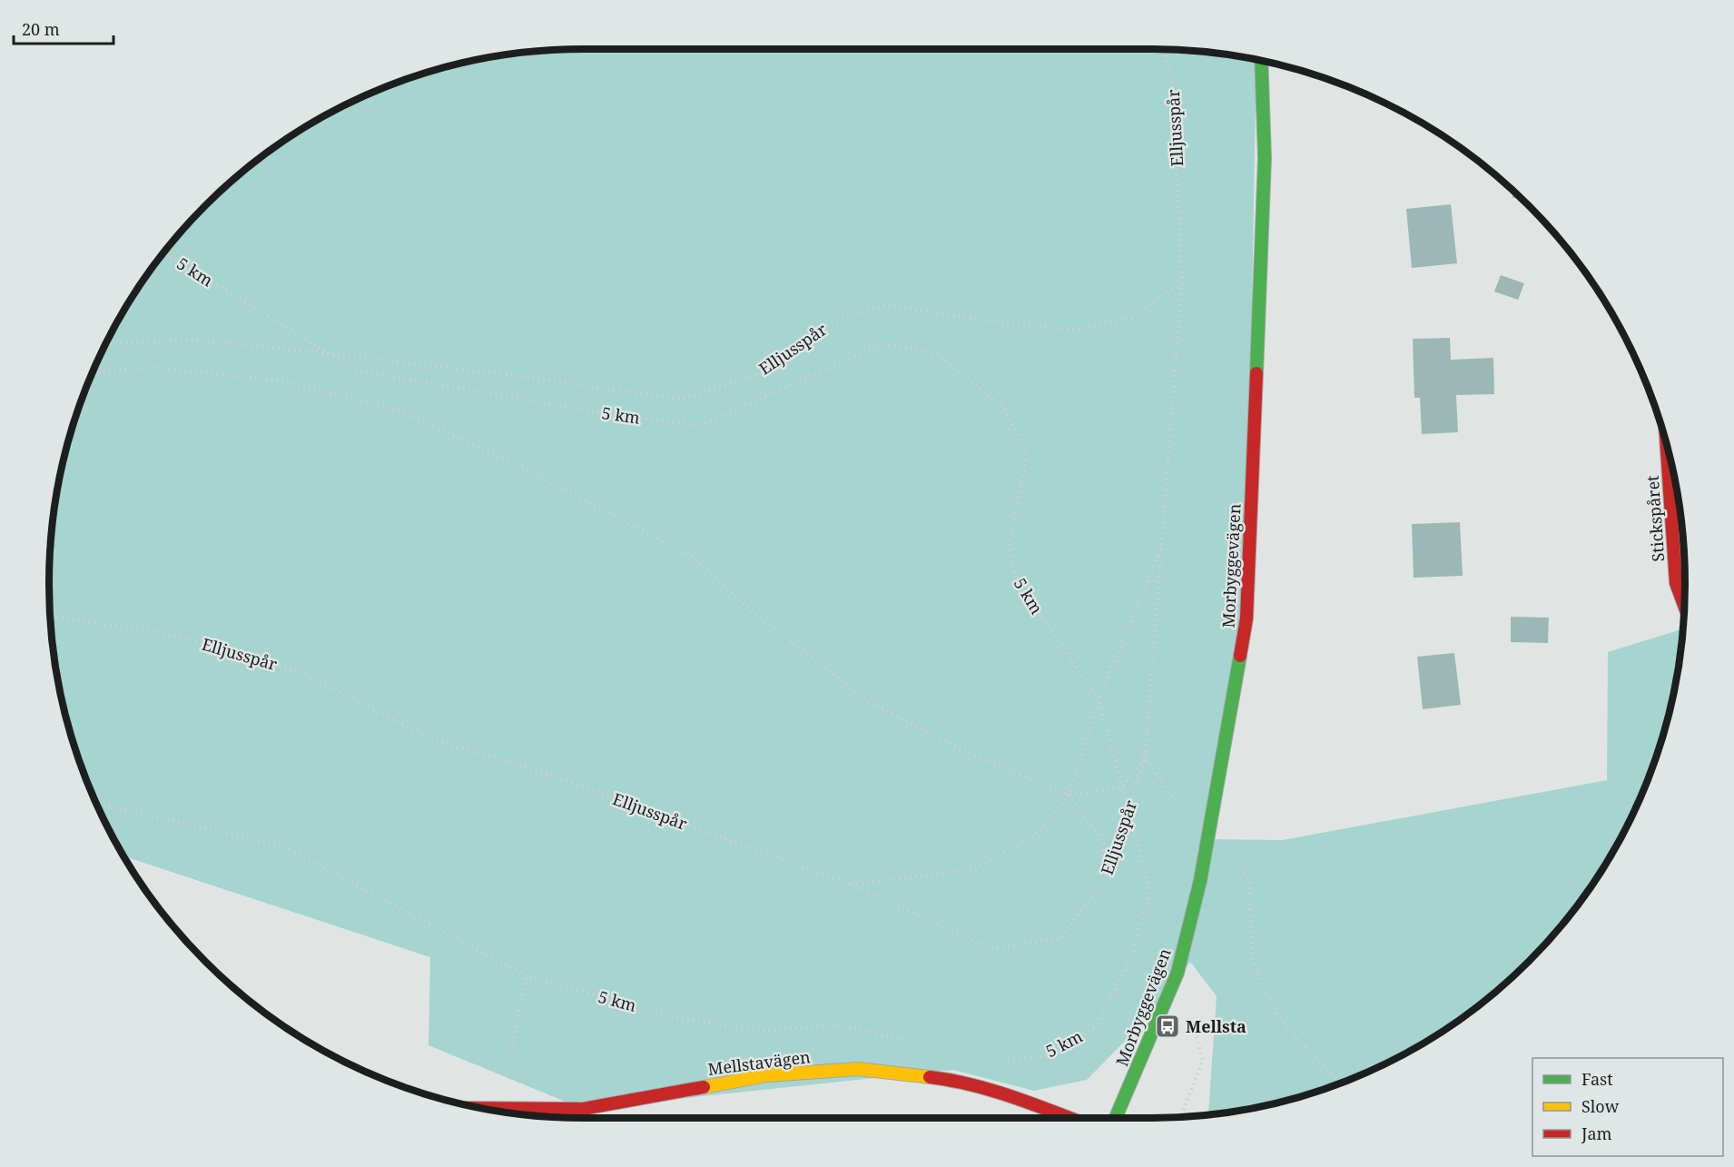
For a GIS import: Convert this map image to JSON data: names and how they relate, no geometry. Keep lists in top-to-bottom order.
{
  "streets": {
    "street": ["Stickspåret", "Morbyggevägen", "Mellstavägen"],
    "path": ["Elljusspår", "5 km"]
  },
  "crossings": [
    ["Elljusspår", "5 km"]
  ],
  "places": {
    "bus stop": ["Mellsta"]
  },
  "legend": ["Fast", "Slow", "Jam"],
  "scale_bar": "20 m"
}
